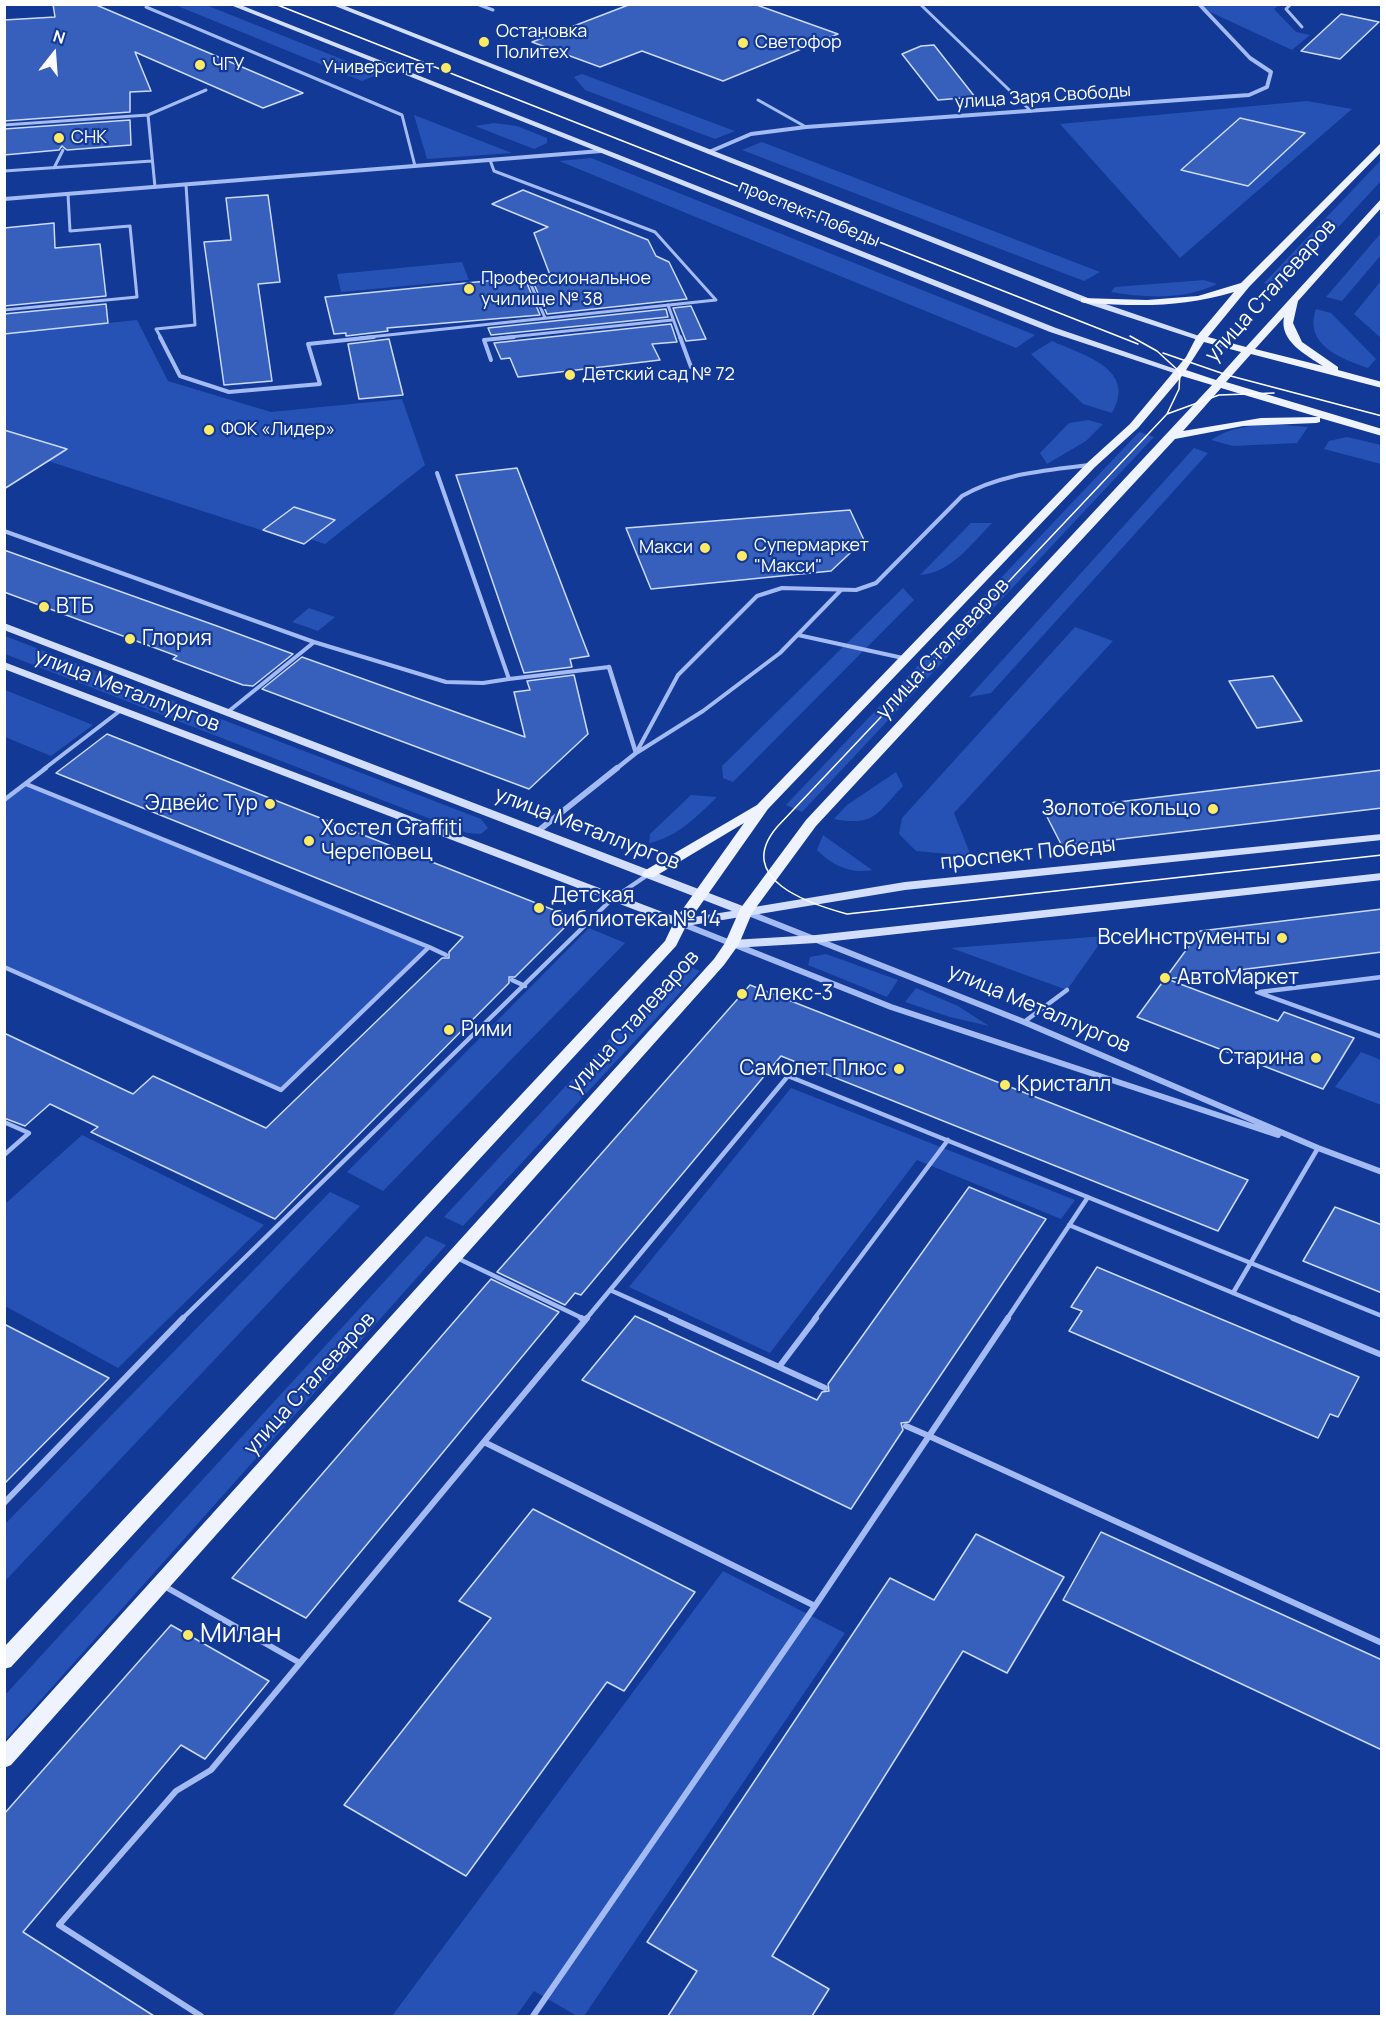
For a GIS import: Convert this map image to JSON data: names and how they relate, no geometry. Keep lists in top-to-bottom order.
{
  "streets": {
    "main road": ["проспект Победы", "улица Сталеваров", "улица Металлургов"],
    "street": ["улица Заря Свободы"]
  },
  "crossings": [
    ["улица Заря Свободы", "проспект Победы"],
    ["проспект Победы", "улица Сталеваров"],
    ["проспект Победы", "улица Металлургов"],
    ["улица Сталеваров", "улица Металлургов"]
  ],
  "places": [
    "Остановка Политех",
    "Светофор",
    "ЧГУ",
    "Университет",
    "СНК",
    "Профессиональное училище № 38",
    "Детский сад № 72",
    "ФОК «Лидер»",
    "Макси",
    "Супермаркет \"Макси\"",
    "ВТБ",
    "Глория",
    "Эдвейс Тур",
    "Золотое кольцо",
    "Хостел Graffiti Череповец",
    "Детская библиотека № 14",
    "ВсеИнструменты",
    "АвтоМаркет",
    "Алекс-3",
    "Рими",
    "Старина",
    "Самолет Плюс",
    "Кристалл",
    "Милан"
  ],
  "north": "top"
}
